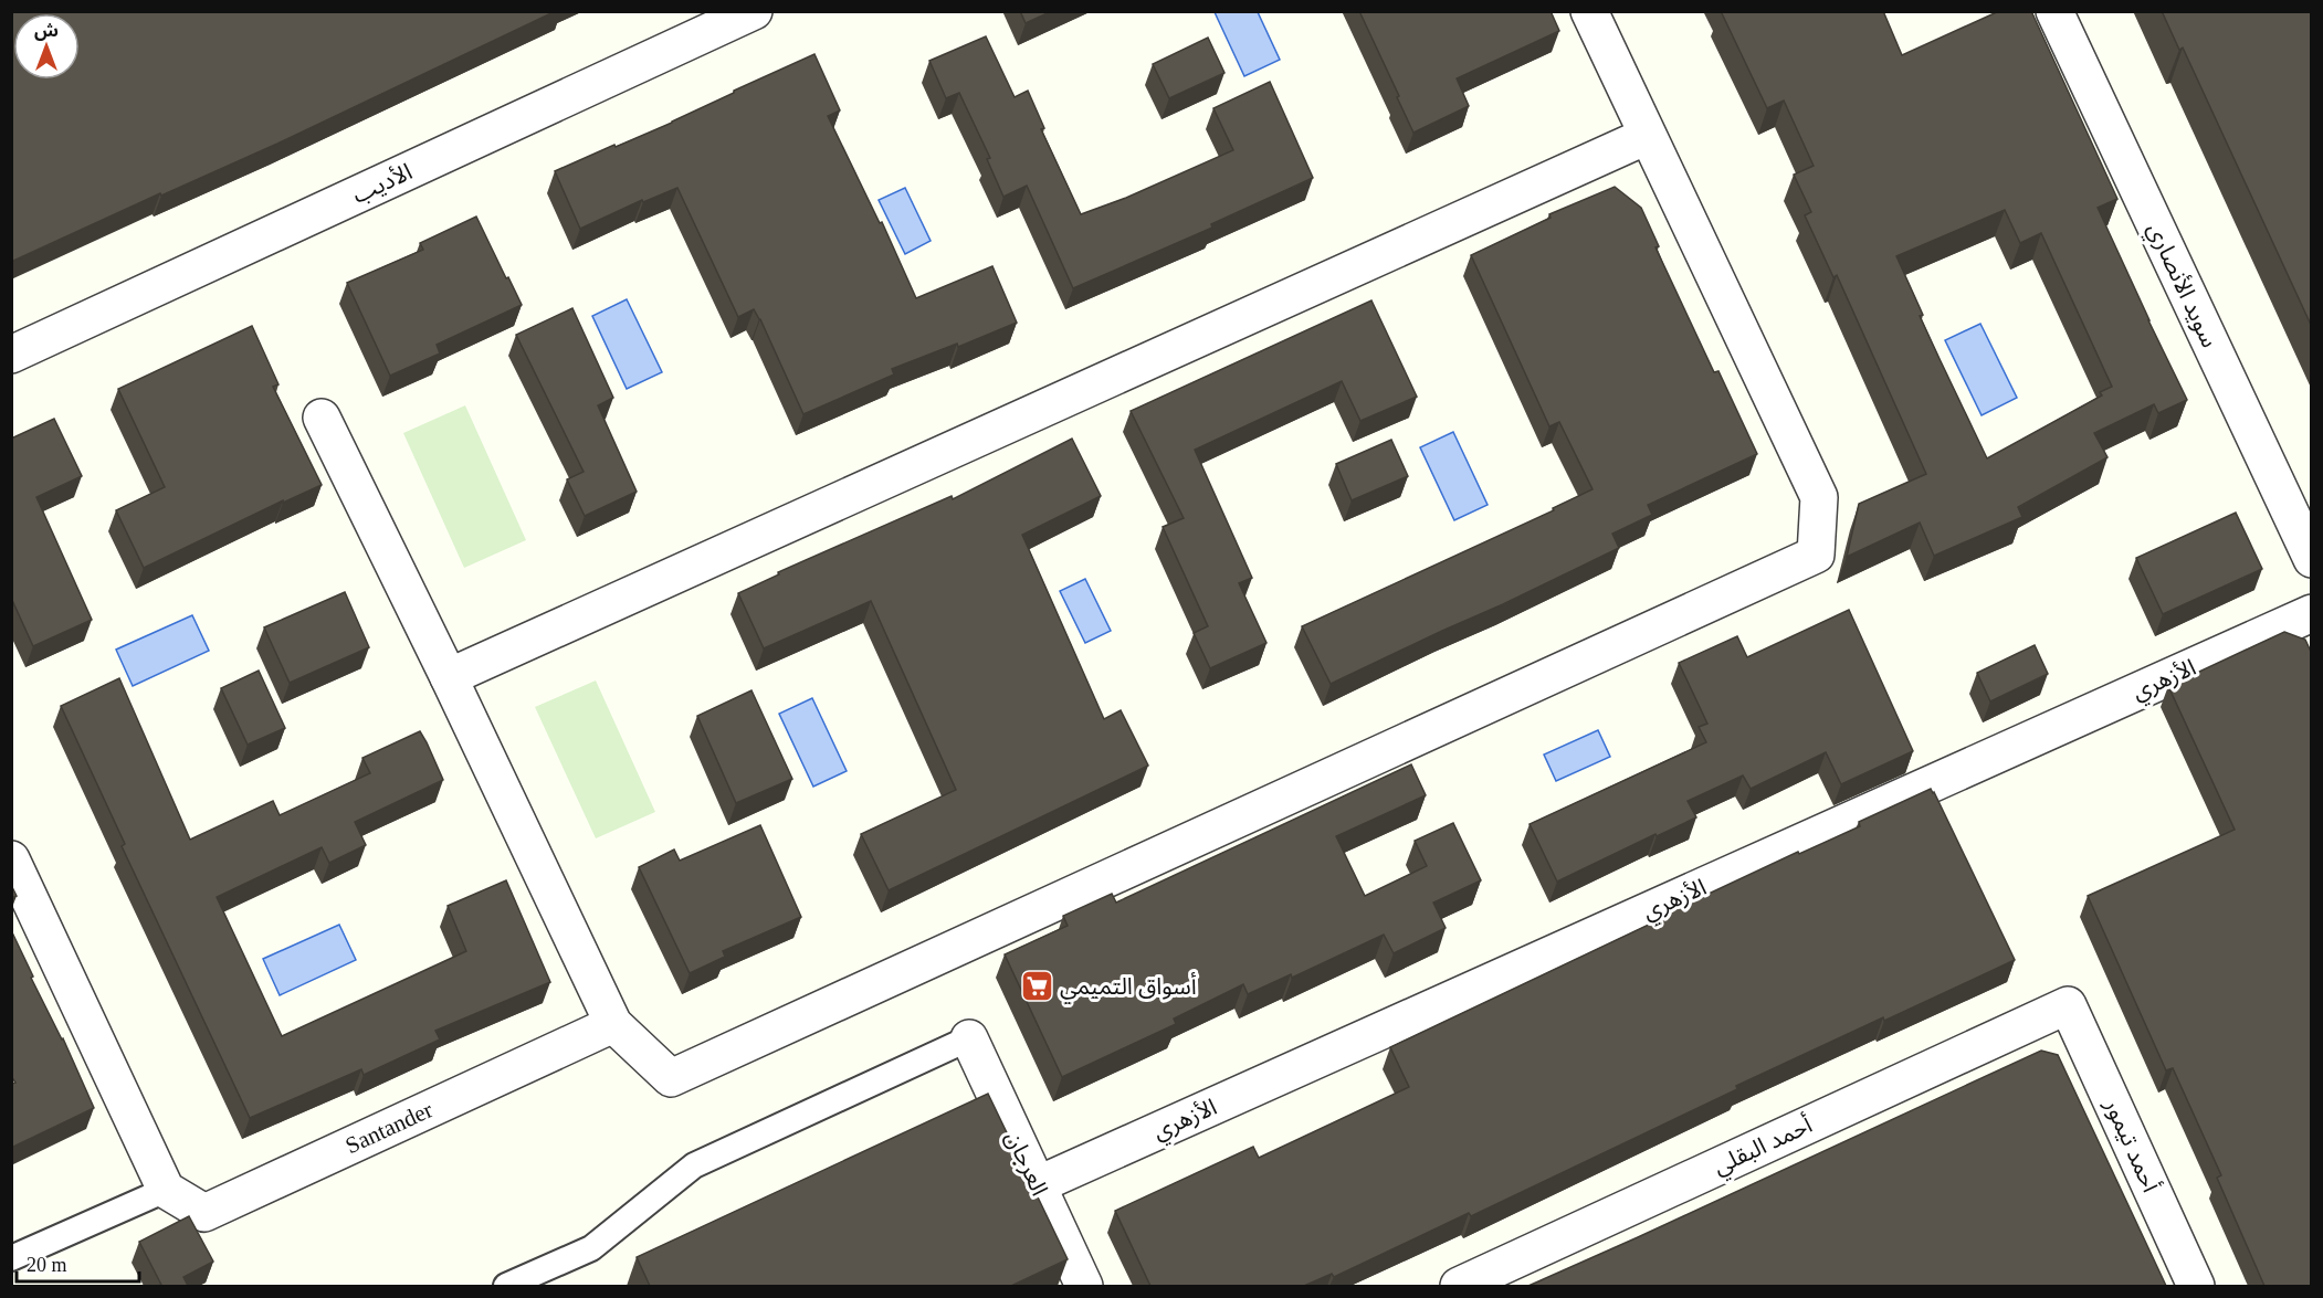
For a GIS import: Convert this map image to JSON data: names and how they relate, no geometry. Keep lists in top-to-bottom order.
{
  "streets": {
    "street": [
      "الأديب",
      "سويد الأنصاري",
      "الأزهري",
      "Santander",
      "أحمد البقلي",
      "أحمد تيمور",
      "العرجان"
    ]
  },
  "crossings": [
    ["الأزهري", "العرجان"],
    ["أحمد البقلي", "أحمد تيمور"]
  ],
  "places": {
    "supermarket": ["أسواق التميمي"]
  },
  "scale_bar": "20 m",
  "north": "top"
}
